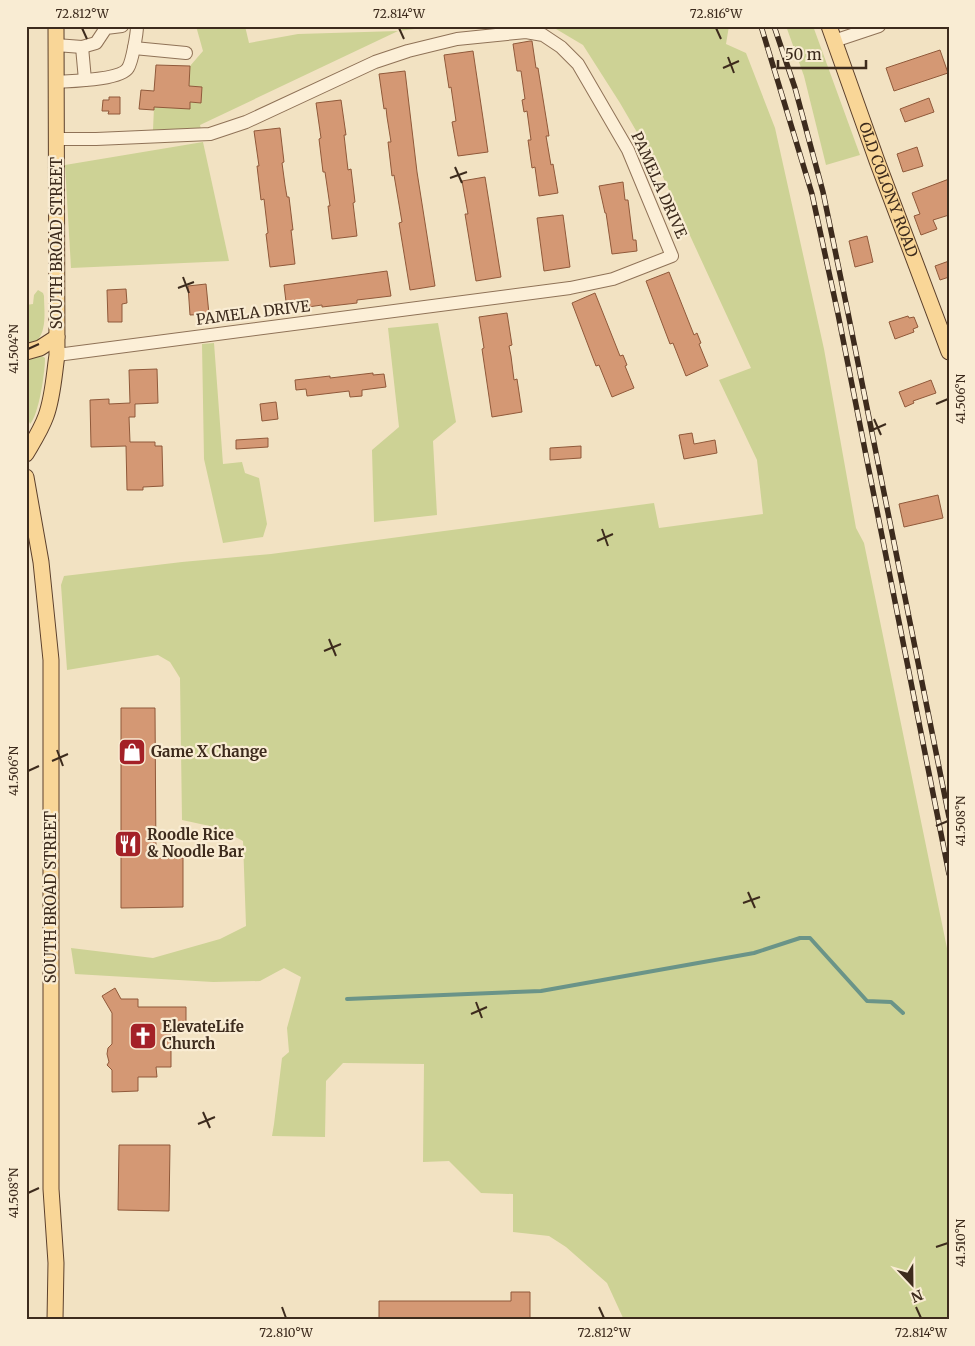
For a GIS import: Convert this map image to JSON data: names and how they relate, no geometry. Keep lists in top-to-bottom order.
{
  "streets": {
    "main road": ["OLD COLONY ROAD", "SOUTH BROAD STREET"],
    "street": ["PAMELA DRIVE"]
  },
  "crossings": [
    ["PAMELA DRIVE", "SOUTH BROAD STREET"]
  ],
  "places": {
    "shop": ["Game X Change"],
    "restaurant": ["Roodle Rice & Noodle Bar"],
    "church": ["ElevateLife Church"]
  },
  "scale_bar": "50 m",
  "north": "bottom",
  "coordinates": [
    "72.812°W",
    "72.814°W",
    "72.816°W",
    "41.504°N",
    "41.506°N",
    "41.508°N",
    "41.510°N",
    "72.810°W"
  ]
}
